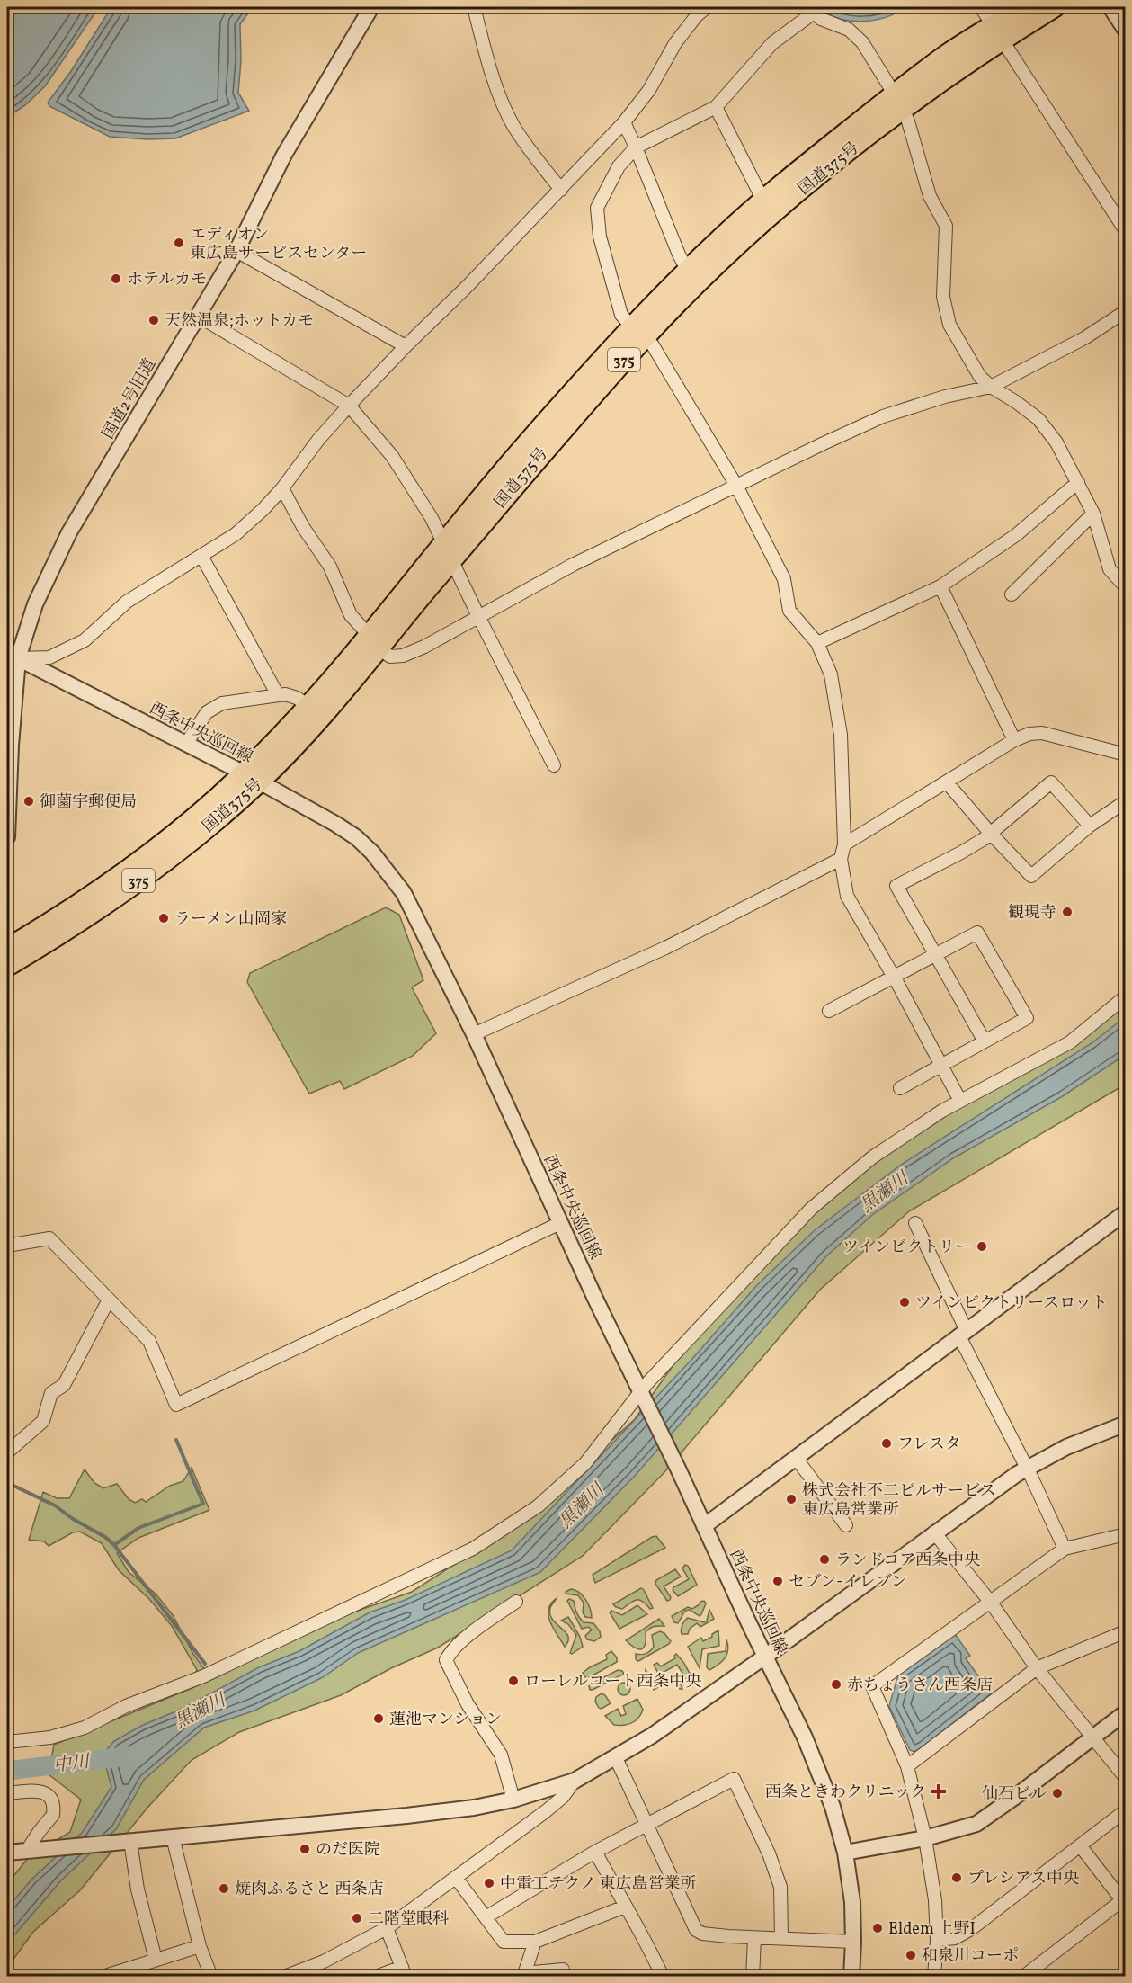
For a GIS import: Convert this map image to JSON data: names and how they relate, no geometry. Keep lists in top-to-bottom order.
{
  "streets": {
    "highway": ["国道375号", "375"],
    "street": ["国道2号旧道", "西条中央巡回線"]
  },
  "crossings": [
    ["国道375号", "西条中央巡回線"],
    ["国道2号旧道", "西条中央巡回線"]
  ],
  "water": ["黒瀬川", "中川"],
  "places": {
    "other": [
      "エディオン 東広島サービスセンター",
      "ホテルカモ",
      "天然温泉;ホットカモ",
      "御薗宇郵便局",
      "観現寺",
      "ラーメン山岡家",
      "ツインビクトリー",
      "ツインビクトリースロット",
      "フレスタ",
      "株式会社不二ビルサービス 東広島営業所",
      "ランドコア西条中央",
      "セブン-イレブン",
      "ローレルコート西条中央",
      "赤ちょうさん西条店",
      "蓮池マンション",
      "仙石ビル",
      "のだ医院",
      "プレシアス中央",
      "中電工テクノ 東広島営業所",
      "焼肉ふるさと 西条店",
      "二階堂眼科",
      "Eldem 上野I",
      "和泉川コーポ"
    ],
    "health": ["西条ときわクリニック"]
  }
}
